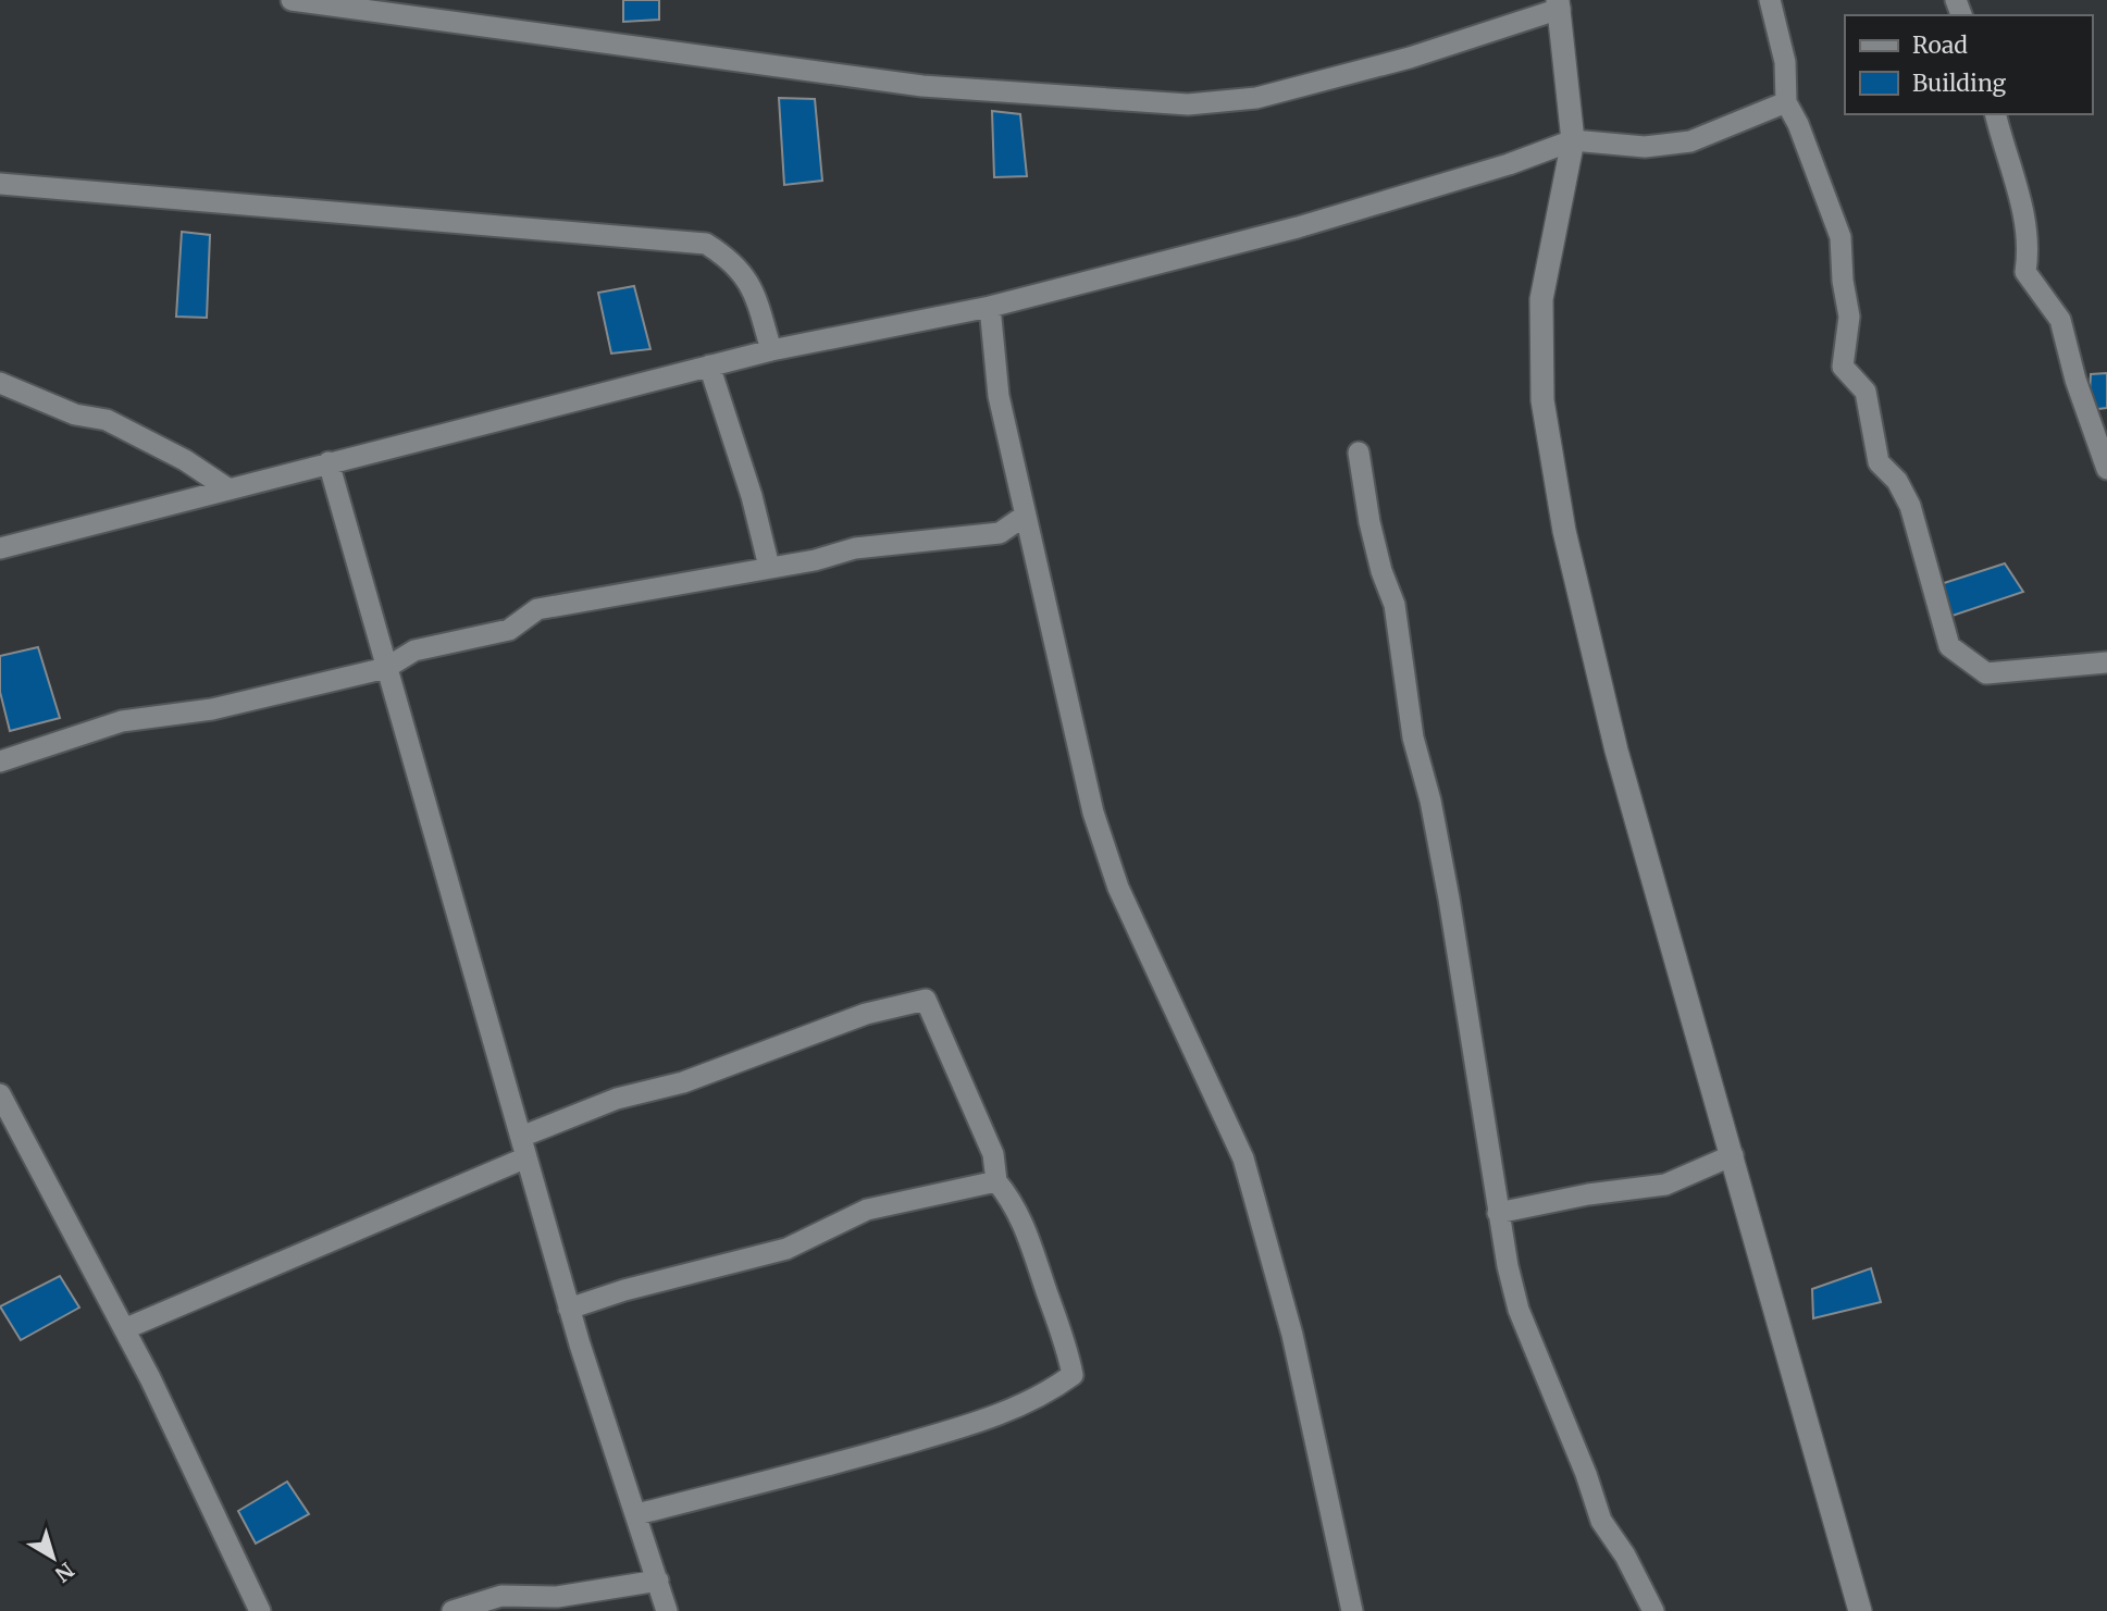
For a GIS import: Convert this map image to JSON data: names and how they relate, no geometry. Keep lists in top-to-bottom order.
{
  "legend": ["Road", "Building"],
  "north": "bottom right"
}
